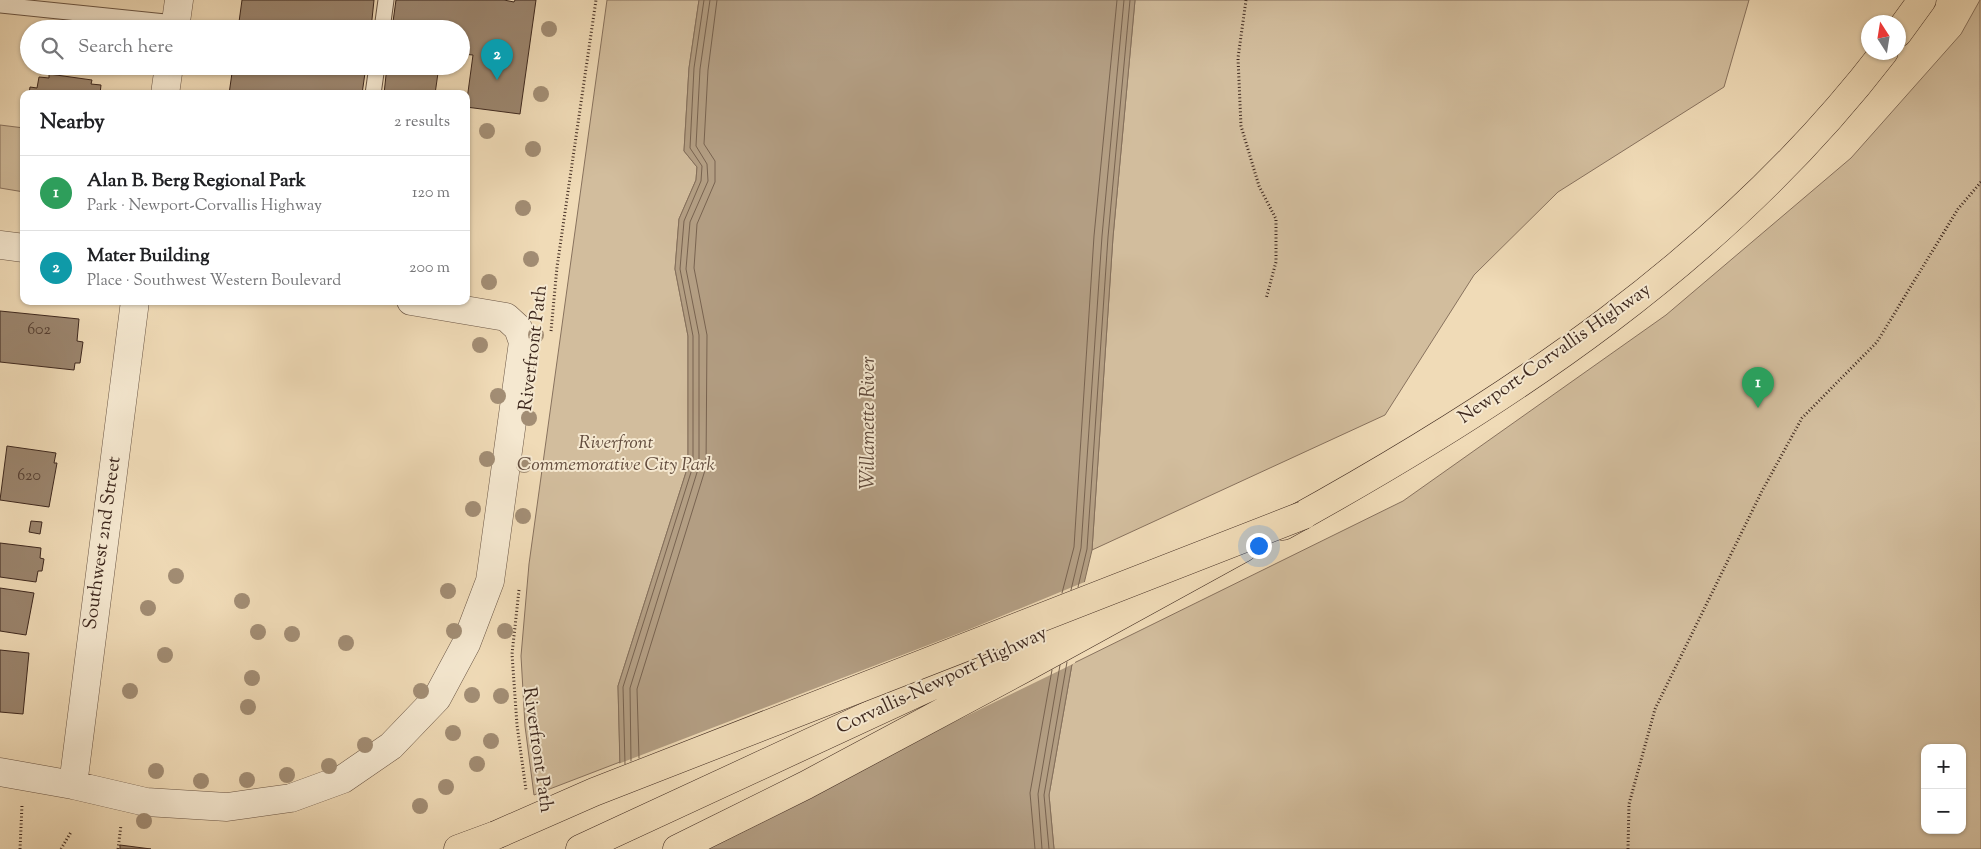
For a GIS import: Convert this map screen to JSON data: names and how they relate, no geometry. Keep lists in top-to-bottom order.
{
  "streets": {
    "highway": ["Newport-Corvallis Highway", "Corvallis-Newport Highway"],
    "street": ["Southwest 2nd Street"],
    "path": ["Riverfront Path"]
  },
  "crossings": [
    ["Newport-Corvallis Highway", "Corvallis-Newport Highway"]
  ],
  "water": ["Willamette River"],
  "parks": ["Riverfront Commemorative City Park"],
  "house_numbers": ["602", "620"],
  "north": "top",
  "page": {
    "search": "Search here",
    "pins": ["2", "1"],
    "heading": ["Nearby", "2 results"],
    "list": [
      {
        "mark": "1",
        "name": "Alan B. Berg Regional Park",
        "note": "Park · Newport-Corvallis Highway",
        "value": "120 m"
      },
      {
        "mark": "2",
        "name": "Mater Building",
        "note": "Place · Southwest Western Boulevard",
        "value": "200 m"
      }
    ],
    "map_buttons": ["+", "−"]
  }
}
